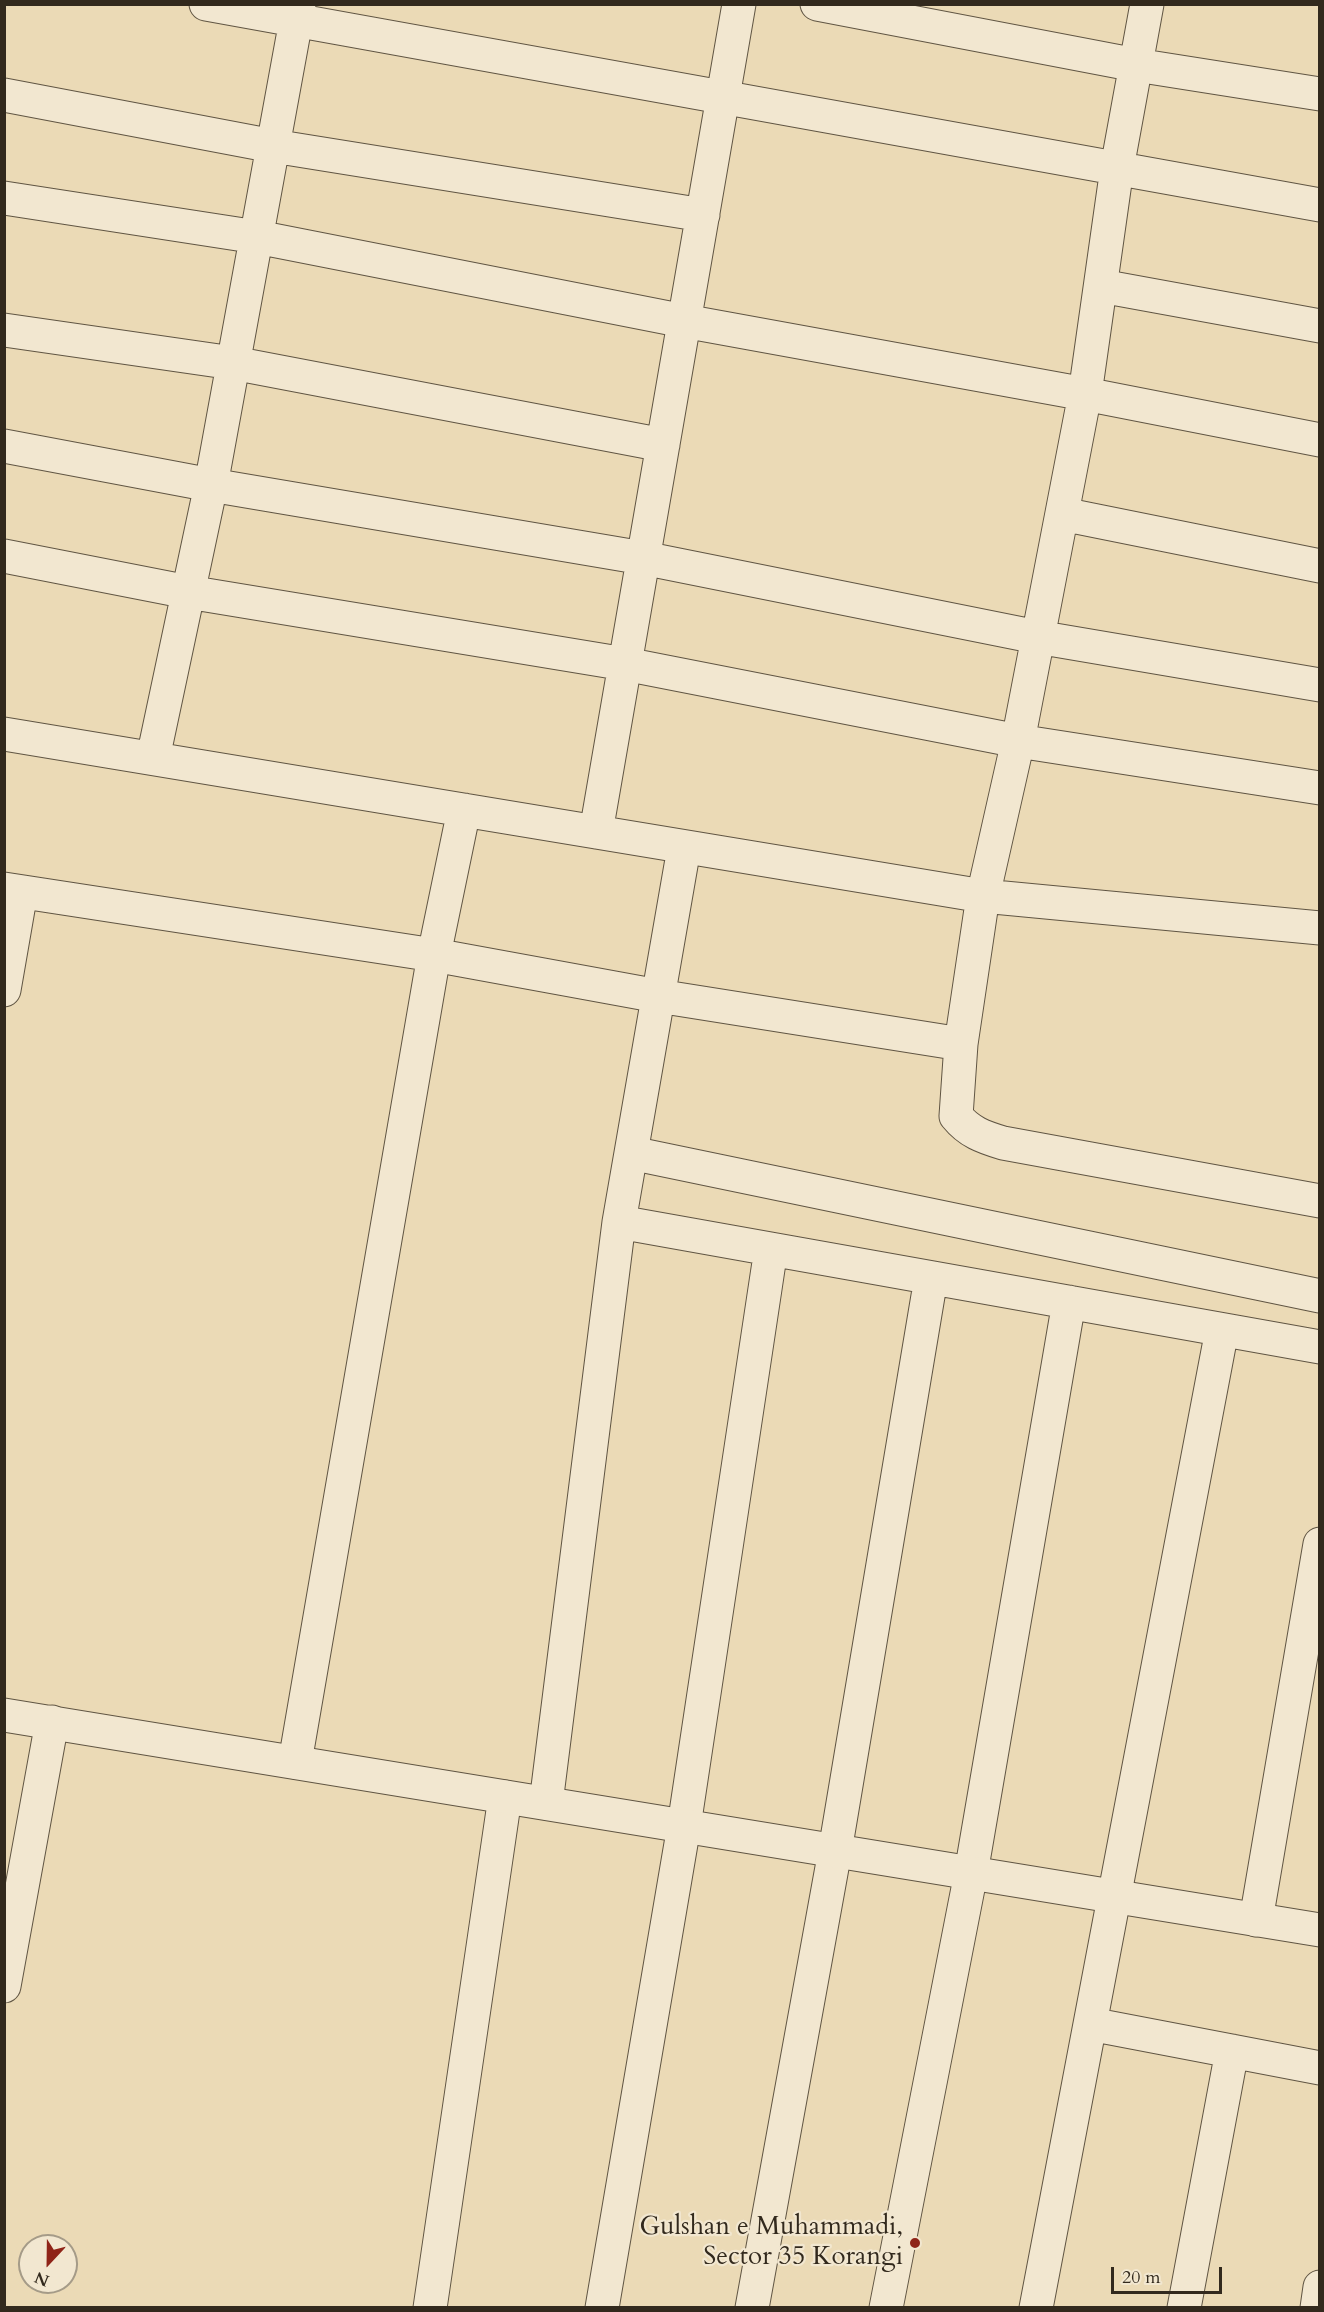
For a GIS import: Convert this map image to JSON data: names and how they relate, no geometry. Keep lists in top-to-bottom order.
{
  "places": ["Gulshan e Muhammadi, Sector 35 Korangi"],
  "scale_bar": "20 m",
  "north": "bottom"
}
